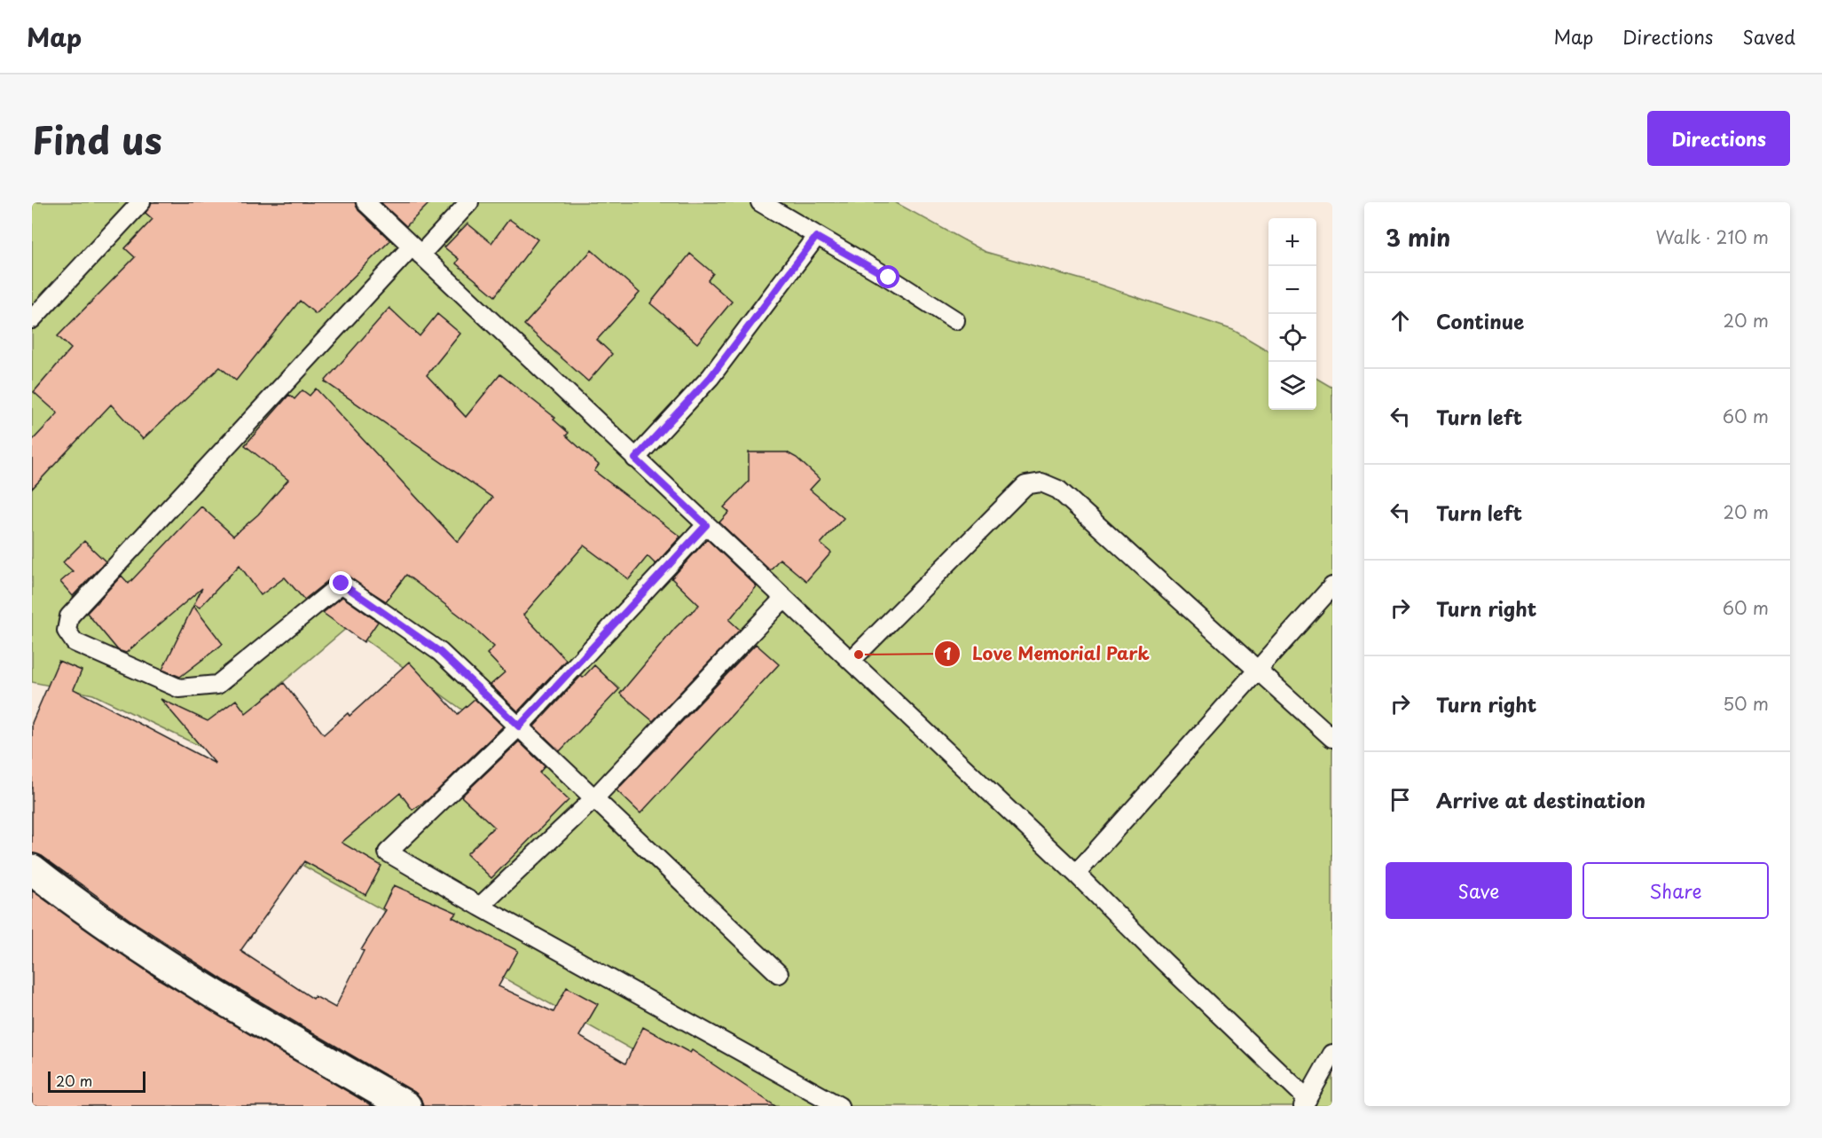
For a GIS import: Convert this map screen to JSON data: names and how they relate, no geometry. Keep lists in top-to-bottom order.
{
  "places": ["Love Memorial Park"],
  "scale_bar": "20 m",
  "page": {
    "header": "Map",
    "nav": ["Map", "Directions", "Saved"],
    "title": "Find us",
    "buttons": [
      "Directions",
      ["Save", "Share"]
    ],
    "heading": ["3 min", "Walk · 210 m"],
    "map_buttons": ["+", "−"],
    "list": [
      ["Continue", "20 m"],
      ["Turn left", "60 m"],
      ["Turn left", "20 m"],
      ["Turn right", "60 m"],
      ["Turn right", "50 m"],
      "Arrive at destination"
    ],
    "scale": "20 m"
  }
}
